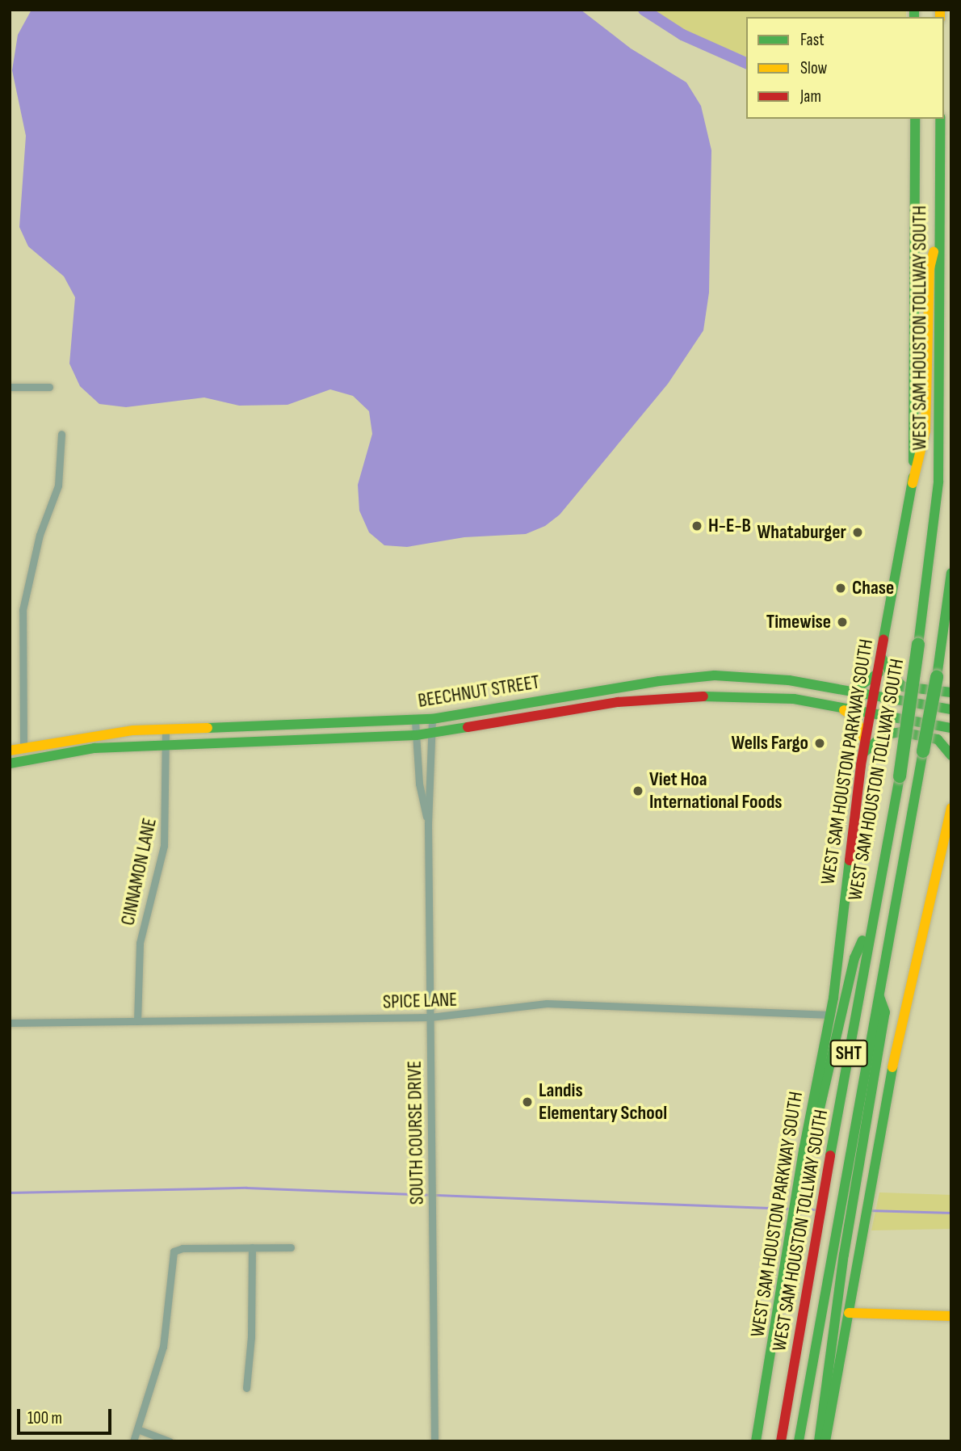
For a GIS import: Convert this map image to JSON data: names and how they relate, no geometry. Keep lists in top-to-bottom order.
{
  "streets": {
    "main road": [
      "WEST SAM HOUSTON TOLLWAY SOUTH",
      "BEECHNUT STREET",
      "WEST SAM HOUSTON PARKWAY SOUTH",
      "SHT"
    ],
    "street": ["CINNAMON LANE", "SPICE LANE", "SOUTH COURSE DRIVE"]
  },
  "crossings": [
    ["BEECHNUT STREET", "WEST SAM HOUSTON PARKWAY SOUTH"],
    ["BEECHNUT STREET", "CINNAMON LANE"],
    ["BEECHNUT STREET", "SOUTH COURSE DRIVE"],
    ["WEST SAM HOUSTON PARKWAY SOUTH", "SPICE LANE"],
    ["CINNAMON LANE", "SPICE LANE"],
    ["SPICE LANE", "SOUTH COURSE DRIVE"]
  ],
  "places": [
    "H-E-B",
    "Whataburger",
    "Chase",
    "Timewise",
    "Wells Fargo",
    "Viet Hoa International Foods",
    "Landis Elementary School"
  ],
  "legend": ["Fast", "Slow", "Jam"],
  "scale_bar": "100 m"
}
